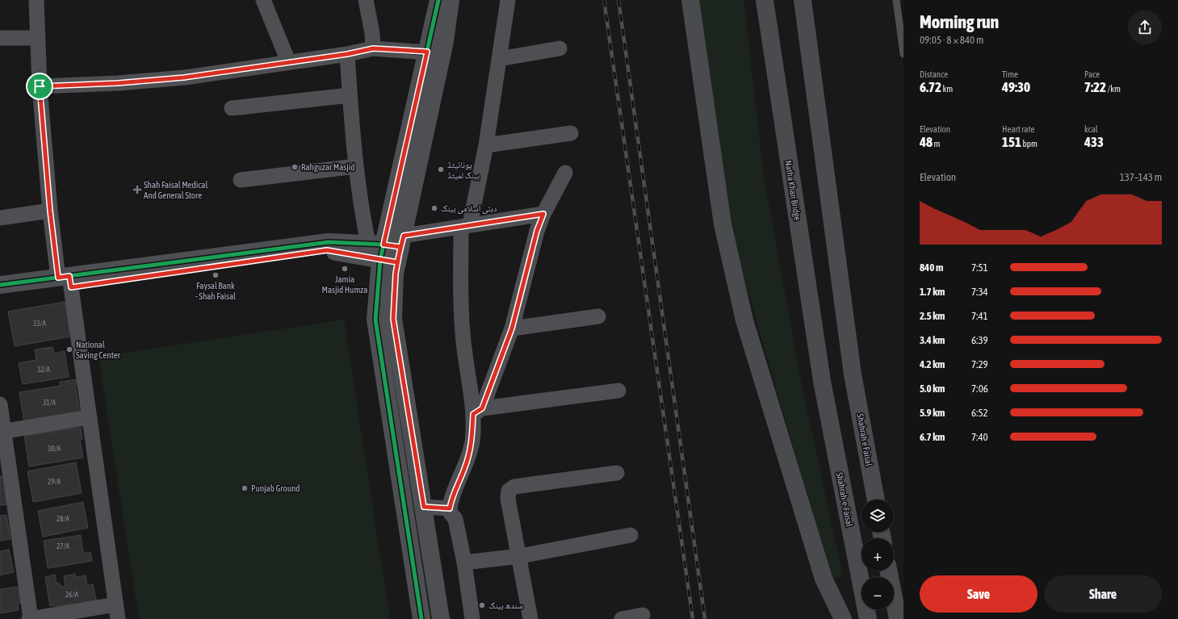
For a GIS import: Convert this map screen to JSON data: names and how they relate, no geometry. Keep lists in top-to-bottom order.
{
  "streets": {
    "highway": ["Natha Khan Bridge", "Shahrah e Faisal", "Shahrah-e-Faisal"]
  },
  "crossings": [
    ["Natha Khan Bridge", "Shahrah-e-Faisal"]
  ],
  "places": {
    "other": [
      "Rahguzar Masjid",
      "یونائیٹڈ بینک لمیٹڈ",
      "دبئی اسلامی بینک",
      "Jamia Masjid Humza",
      "Faysal Bank - Shah Faisal",
      "National Saving Center",
      "Punjab Ground",
      "سندھ بینک"
    ],
    "health": ["Shah Faisal Medical And General Store"]
  },
  "house_numbers": [
    "33/A",
    "32/A",
    "31/A",
    "30/A",
    "29/A",
    "28/A",
    "27/A",
    "26/A"
  ],
  "page": {
    "heading": ["Morning run", "09:05 · 8 × 840 m"],
    "stats": [
      ["Distance", "6.72 km"],
      ["Time", "49:30"],
      ["Pace", "7:22 /km"],
      ["Elevation", "48 m"],
      ["Heart rate", "151 bpm"],
      ["kcal", "433"]
    ],
    "chart": ["Elevation", "137–143 m"],
    "list": [
      {
        "name": "840 m",
        "note": "7:51"
      },
      {
        "name": "1.7 km",
        "note": "7:34"
      },
      {
        "name": "2.5 km",
        "note": "7:41"
      },
      {
        "name": "3.4 km",
        "note": "6:39"
      },
      {
        "name": "4.2 km",
        "note": "7:29"
      },
      {
        "name": "5.0 km",
        "note": "7:06"
      },
      {
        "name": "5.9 km",
        "note": "6:52"
      },
      {
        "name": "6.7 km",
        "note": "7:40"
      }
    ],
    "map_buttons": ["+", "−"],
    "buttons": ["Save", "Share"]
  }
}
